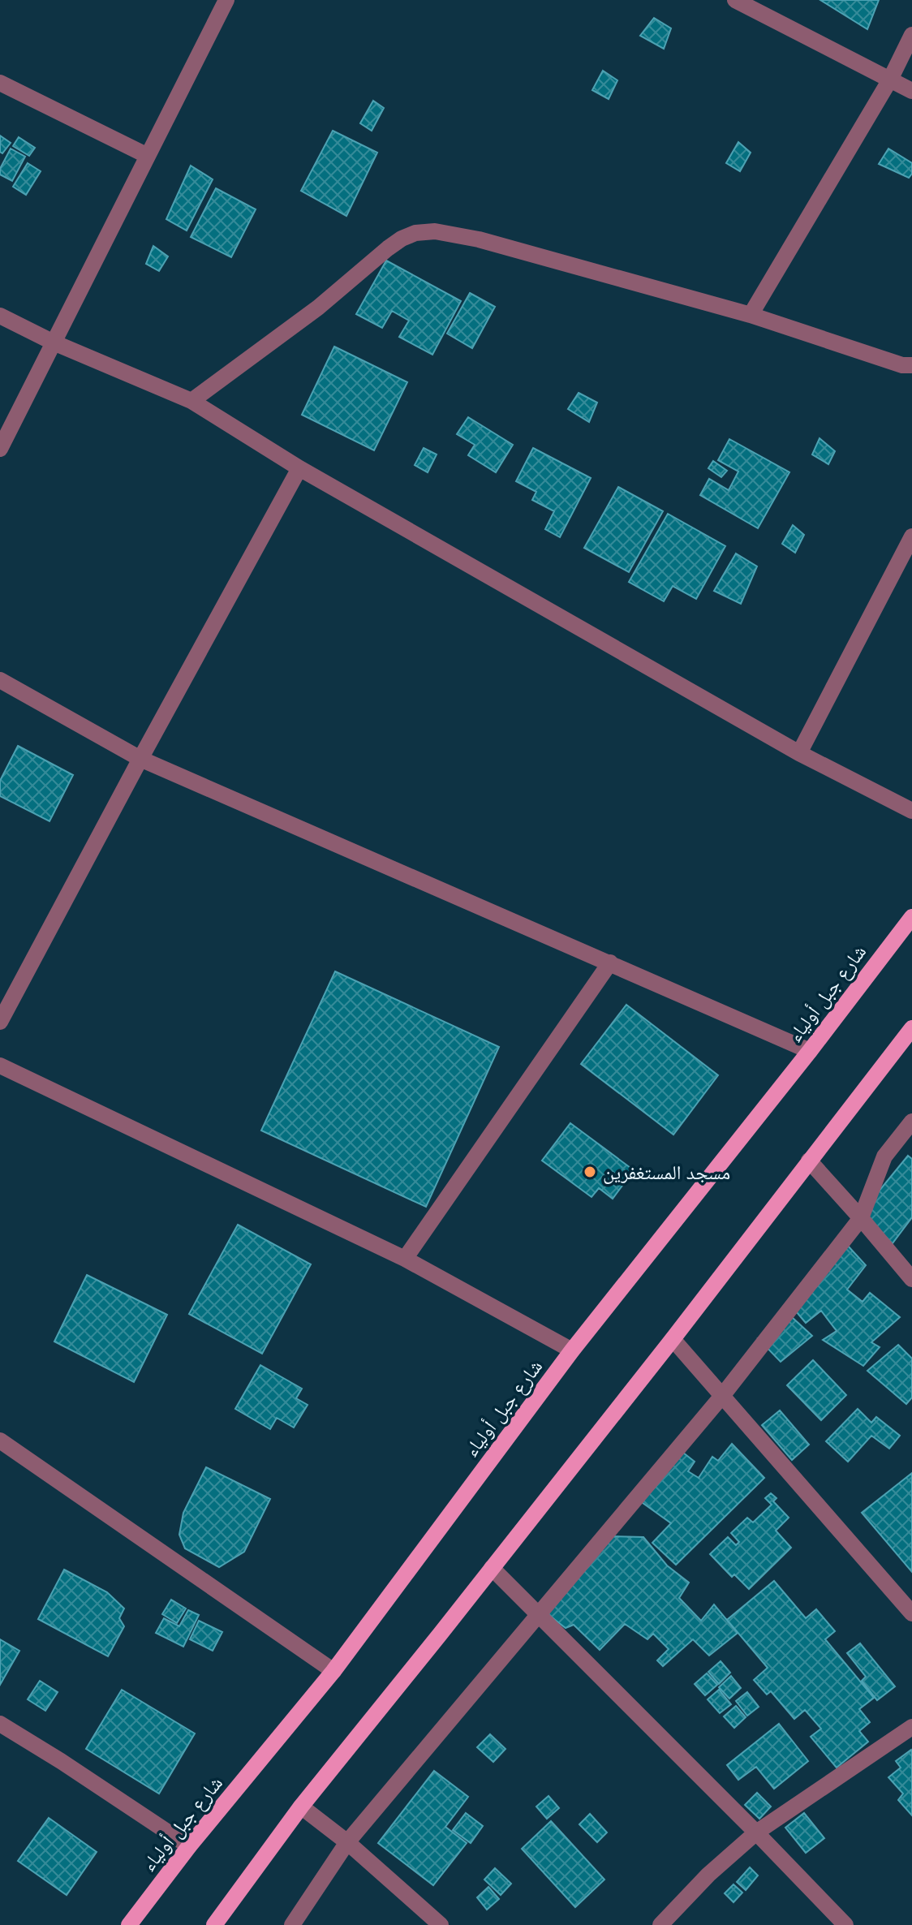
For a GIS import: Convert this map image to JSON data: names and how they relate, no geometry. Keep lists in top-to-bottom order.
{
  "streets": {
    "main road": ["شارع جبل أولياء"]
  },
  "places": ["مسجد المستغفرين"]
}
